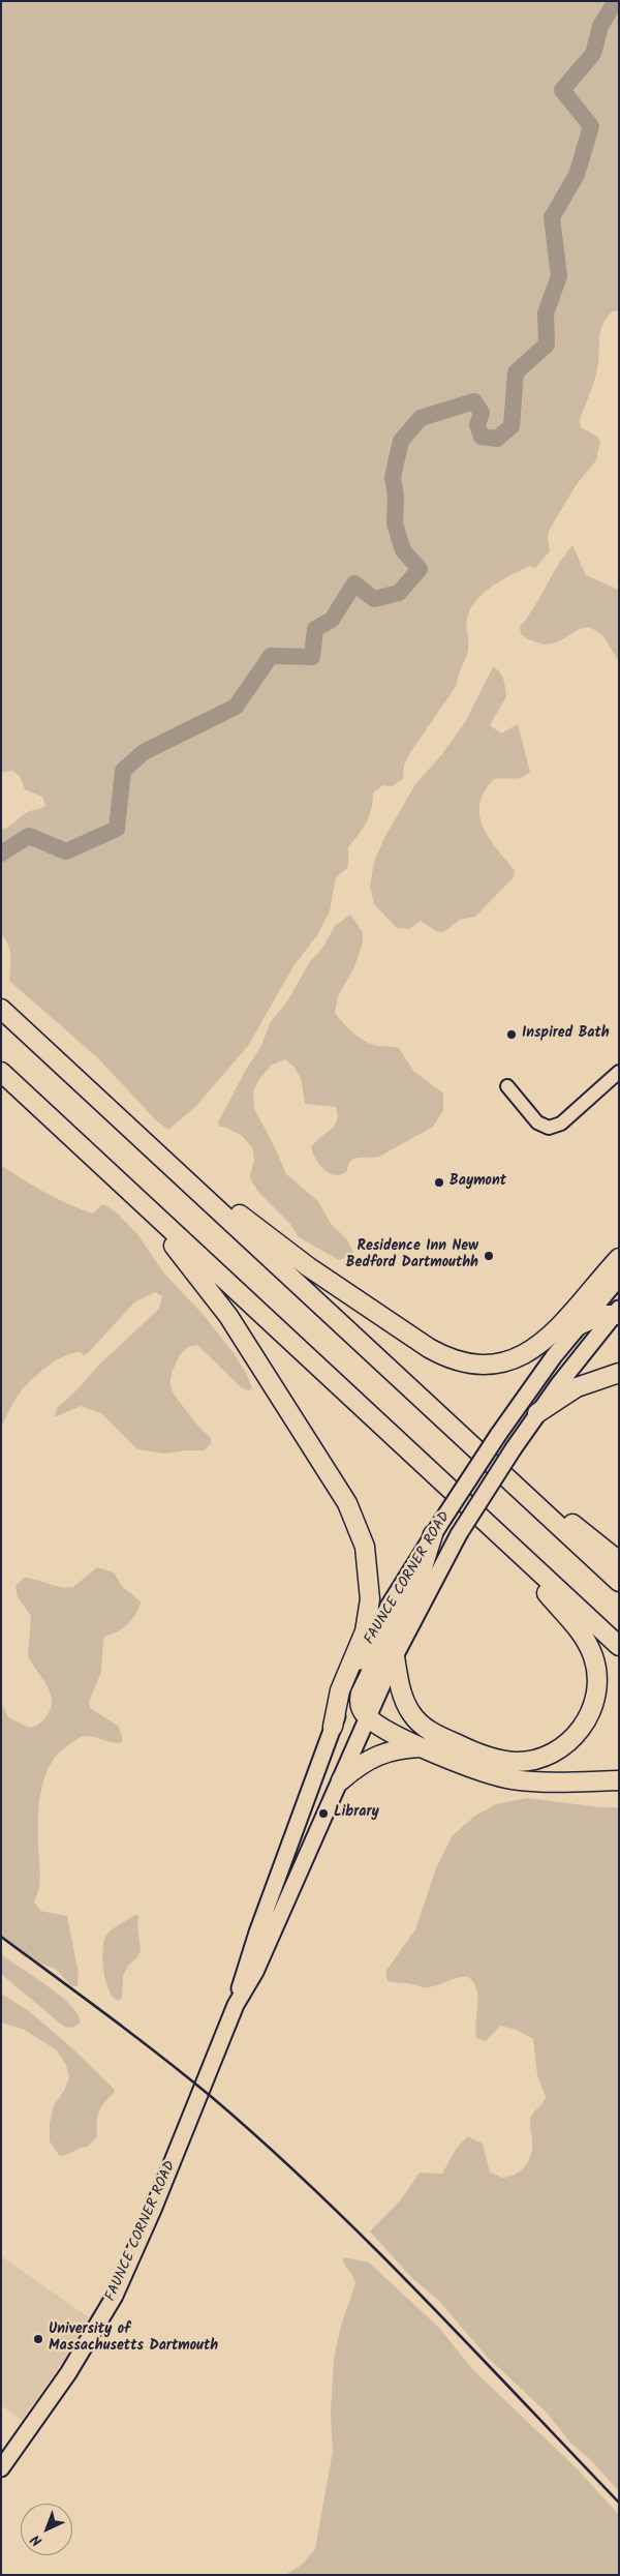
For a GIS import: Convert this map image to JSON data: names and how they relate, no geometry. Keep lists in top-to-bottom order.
{
  "streets": {
    "main road": ["FAUNCE CORNER ROAD"]
  },
  "places": [
    "Inspired Bath",
    "Baymont",
    "Residence Inn New Bedford Dartmouthh",
    "Library",
    "University of Massachusetts Dartmouth"
  ],
  "north": "bottom left"
}
